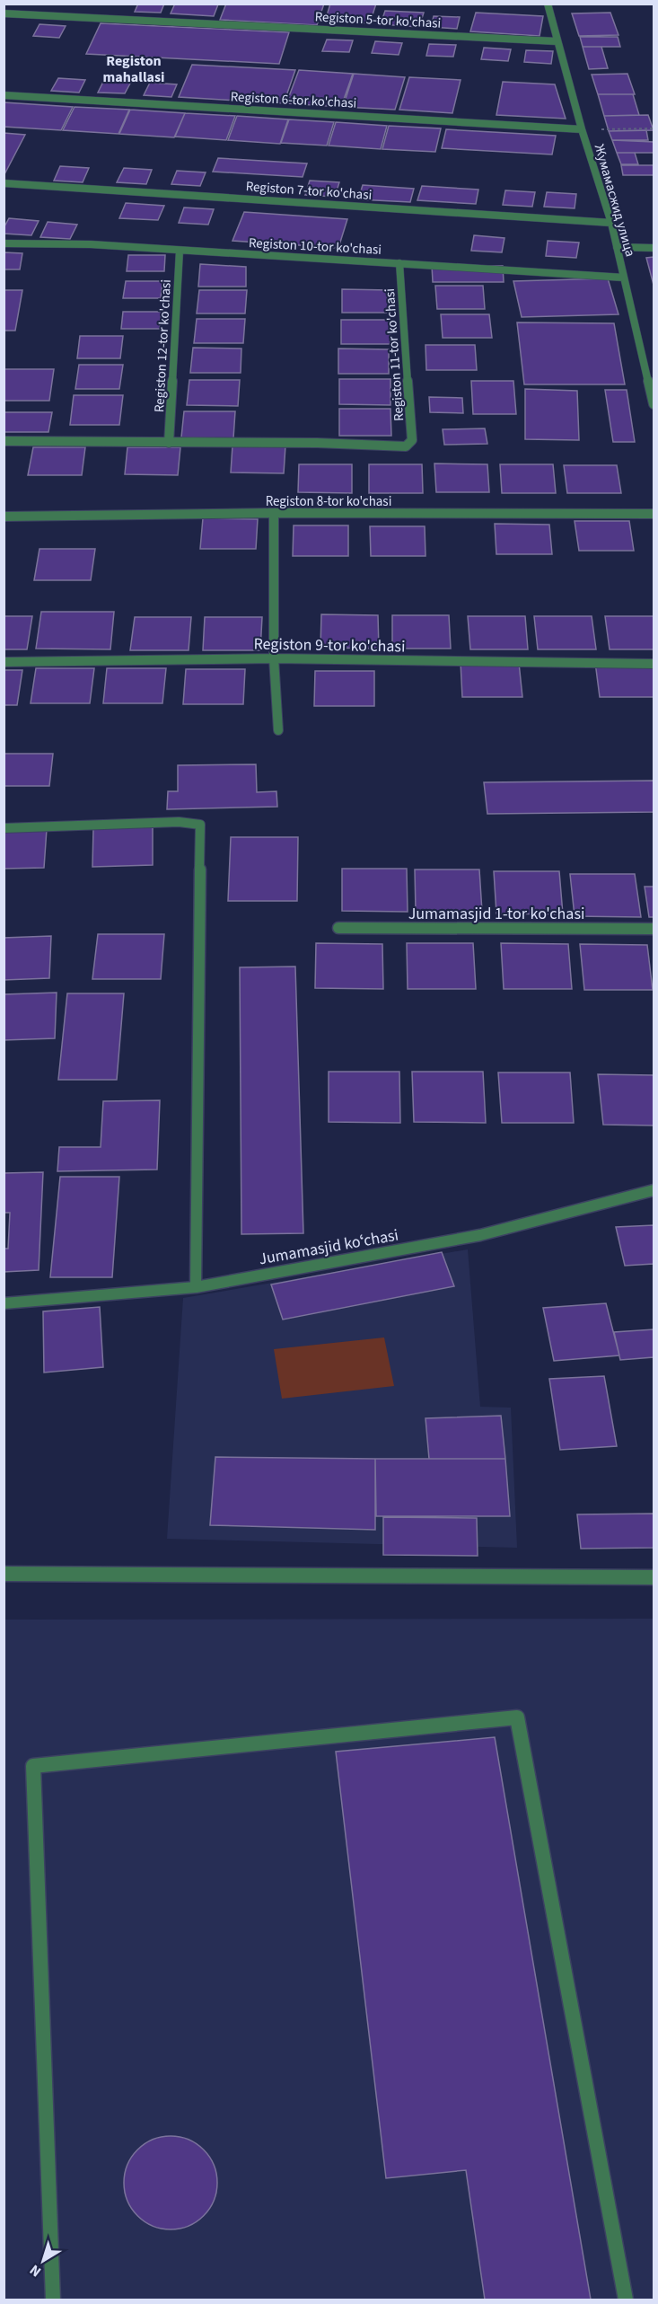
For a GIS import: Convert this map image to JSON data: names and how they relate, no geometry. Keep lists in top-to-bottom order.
{
  "streets": {
    "street": [
      "Registon 5-tor ko'chasi",
      "Registon 6-tor ko'chasi",
      "Registon 7-tor ko'chasi",
      "Жумамасжид улица",
      "Registon 10-tor ko'chasi",
      "Registon 12-tor ko'chasi",
      "Registon 11-tor ko'chasi",
      "Registon 8-tor ko'chasi",
      "Registon 9-tor ko'chasi",
      "Jumamasjid 1-tor ko'chasi",
      "Jumamasjid koʻchasi"
    ]
  },
  "crossings": [
    ["Registon 5-tor ko'chasi", "Жумамасжид улица"],
    ["Registon 6-tor ko'chasi", "Жумамасжид улица"],
    ["Registon 7-tor ko'chasi", "Жумамасжид улица"],
    ["Жумамасжид улица", "Registon 10-tor ko'chasi"],
    ["Registon 10-tor ko'chasi", "Registon 12-tor ko'chasi"],
    ["Registon 10-tor ko'chasi", "Registon 11-tor ko'chasi"],
    ["Registon 12-tor ko'chasi", "Registon 11-tor ko'chasi"]
  ],
  "districts": ["Registon mahallasi"],
  "north": "bottom left"
}
